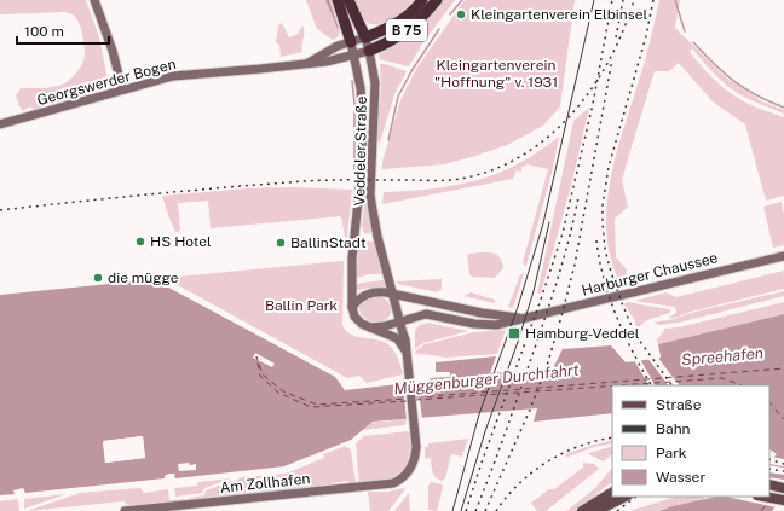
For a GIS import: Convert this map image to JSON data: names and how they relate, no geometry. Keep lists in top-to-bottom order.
{
  "streets": {
    "highway": ["B 75"],
    "main road": [
      "Georgswerder Bogen",
      "Veddeler Straße",
      "Harburger Chaussee",
      "Am Zollhafen"
    ]
  },
  "crossings": [
    ["B 75", "Georgswerder Bogen"],
    ["B 75", "Veddeler Straße"],
    ["Georgswerder Bogen", "Veddeler Straße"],
    ["Veddeler Straße", "Harburger Chaussee"],
    ["Veddeler Straße", "Am Zollhafen"]
  ],
  "water": ["Spreehafen", "Müggenburger Durchfahrt"],
  "parks": ["Kleingartenverein \"Hoffnung\" v. 1931", "Ballin Park"],
  "places": {
    "other": [
      "Kleingartenverein Elbinsel",
      "HS Hotel",
      "BallinStadt",
      "die mügge"
    ],
    "transit": ["Hamburg-Veddel"]
  },
  "legend": [
    "Straße",
    "Bahn",
    "Park",
    "Wasser"
  ],
  "scale_bar": "100 m"
}
